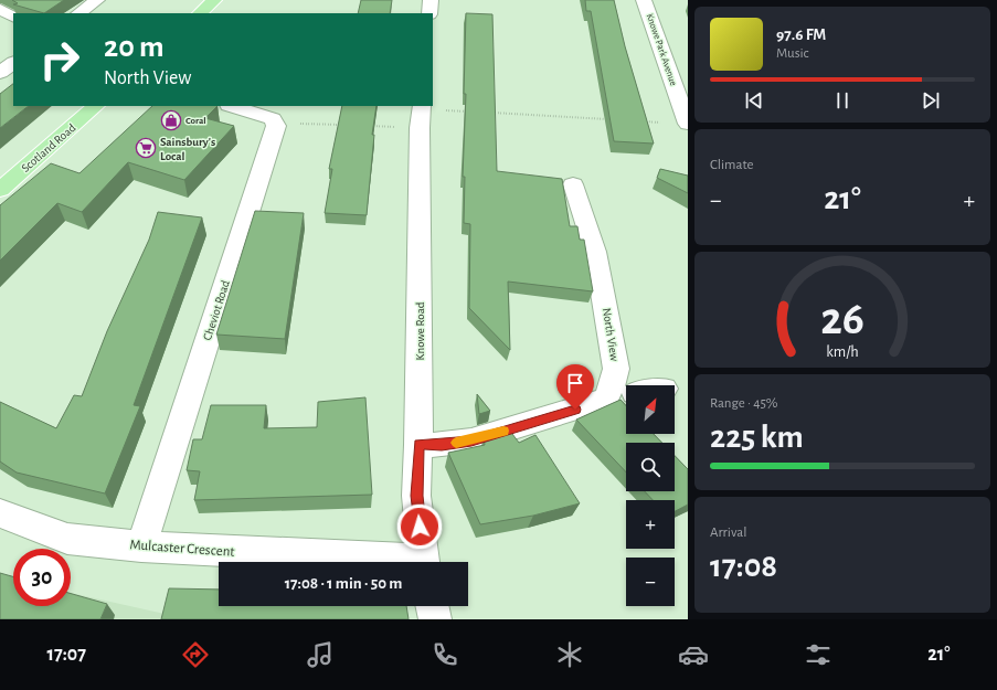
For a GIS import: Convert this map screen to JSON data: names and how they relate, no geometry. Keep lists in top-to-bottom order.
{
  "streets": {
    "main road": ["Scotland Road"],
    "street": [
      "Knowe Park Avenue",
      "Cheviot Road",
      "Knowe Road",
      "North View",
      "Mulcaster Crescent"
    ]
  },
  "crossings": [
    ["Cheviot Road", "Mulcaster Crescent"]
  ],
  "places": {
    "shop": ["Coral"],
    "supermarket": ["Sainsbury's Local"]
  },
  "north": "top right",
  "page": {
    "turn": ["20 m", "North View"],
    "song": ["97.6 FM", "Music"],
    "tile": [
      "Climate",
      ["Range · 45%", "225 km"],
      ["Arrival", "17:08"]
    ],
    "heat": ["−", "21°", "+"],
    "map_buttons": ["+", "−"],
    "limit": "30",
    "trip": "17:08 · 1 min · 50 m",
    "tabs": ["17:07", "21°"],
    "gauge": ["26", "km/h"]
  }
}
